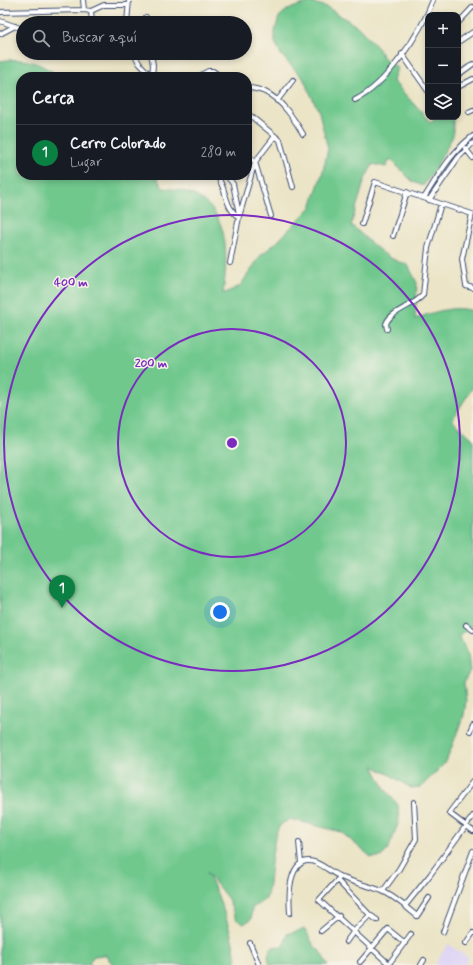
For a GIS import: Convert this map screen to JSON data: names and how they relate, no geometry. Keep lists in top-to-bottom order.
{
  "page": {
    "map_buttons": ["+", "−"],
    "search": "Buscar aquí",
    "heading": "Cerca",
    "list": [
      {
        "mark": "1",
        "name": "Cerro Colorado",
        "note": "Lugar",
        "value": "280 m"
      }
    ],
    "pins": "1"
  },
  "rings": ["400 m", "200 m"]
}
